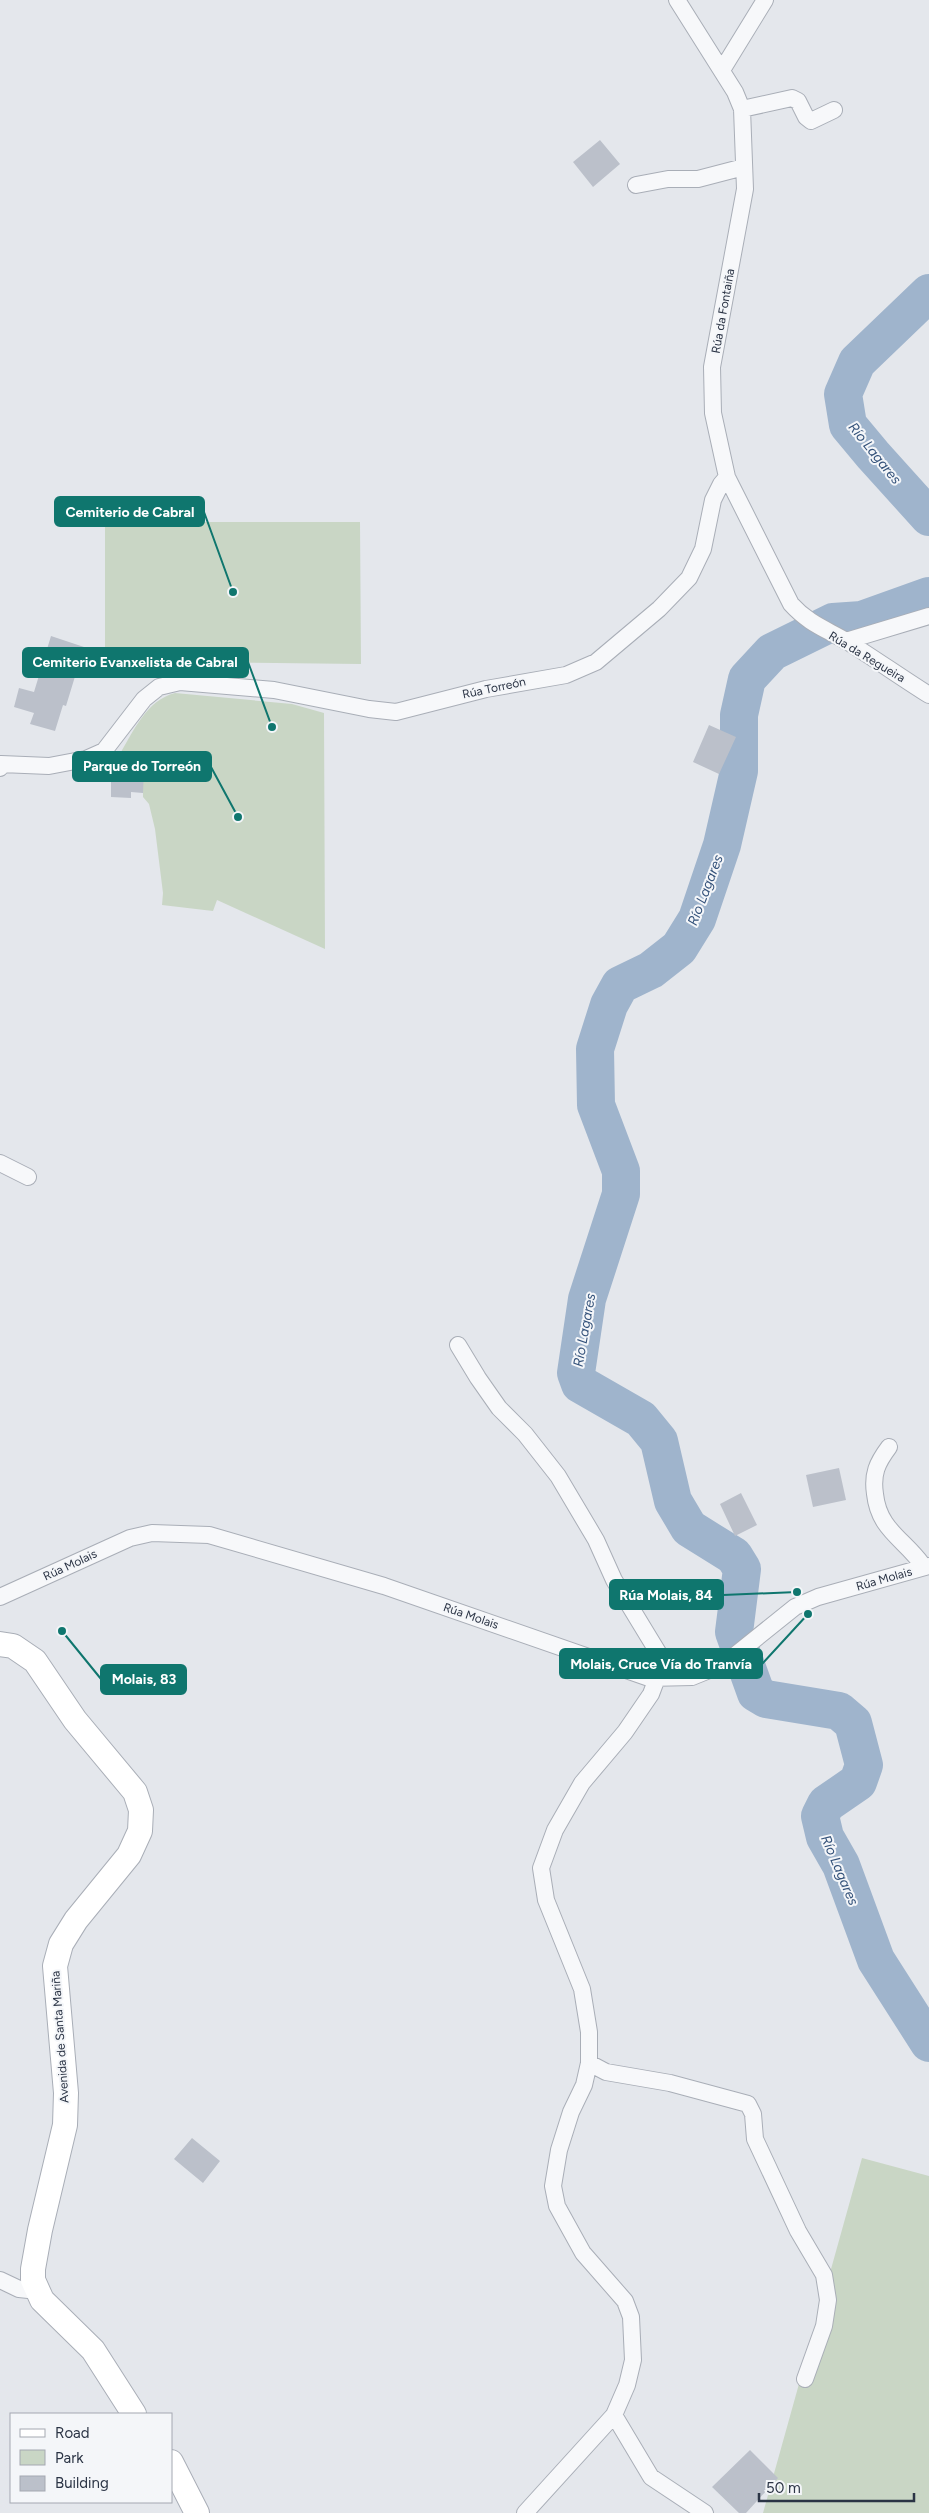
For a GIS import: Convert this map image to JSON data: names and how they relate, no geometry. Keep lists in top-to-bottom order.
{
  "streets": {
    "main road": ["Avenida de Santa Mariña"],
    "street": [
      "Rúa da Fontaiña",
      "Rúa da Regueira",
      "Rúa Torreón",
      "Rúa Molais"
    ]
  },
  "crossings": [
    ["Rúa da Fontaiña", "Rúa da Regueira"],
    ["Rúa da Fontaiña", "Rúa Torreón"]
  ],
  "water": ["Río Lagares"],
  "places": [
    "Cemiterio de Cabral",
    "Cemiterio Evanxelista de Cabral",
    "Parque do Torreón",
    "Rúa Molais, 84",
    "Molais, Cruce Vía do Tranvía",
    "Molais, 83"
  ],
  "legend": ["Road", "Park", "Building"],
  "scale_bar": "50 m"
}
